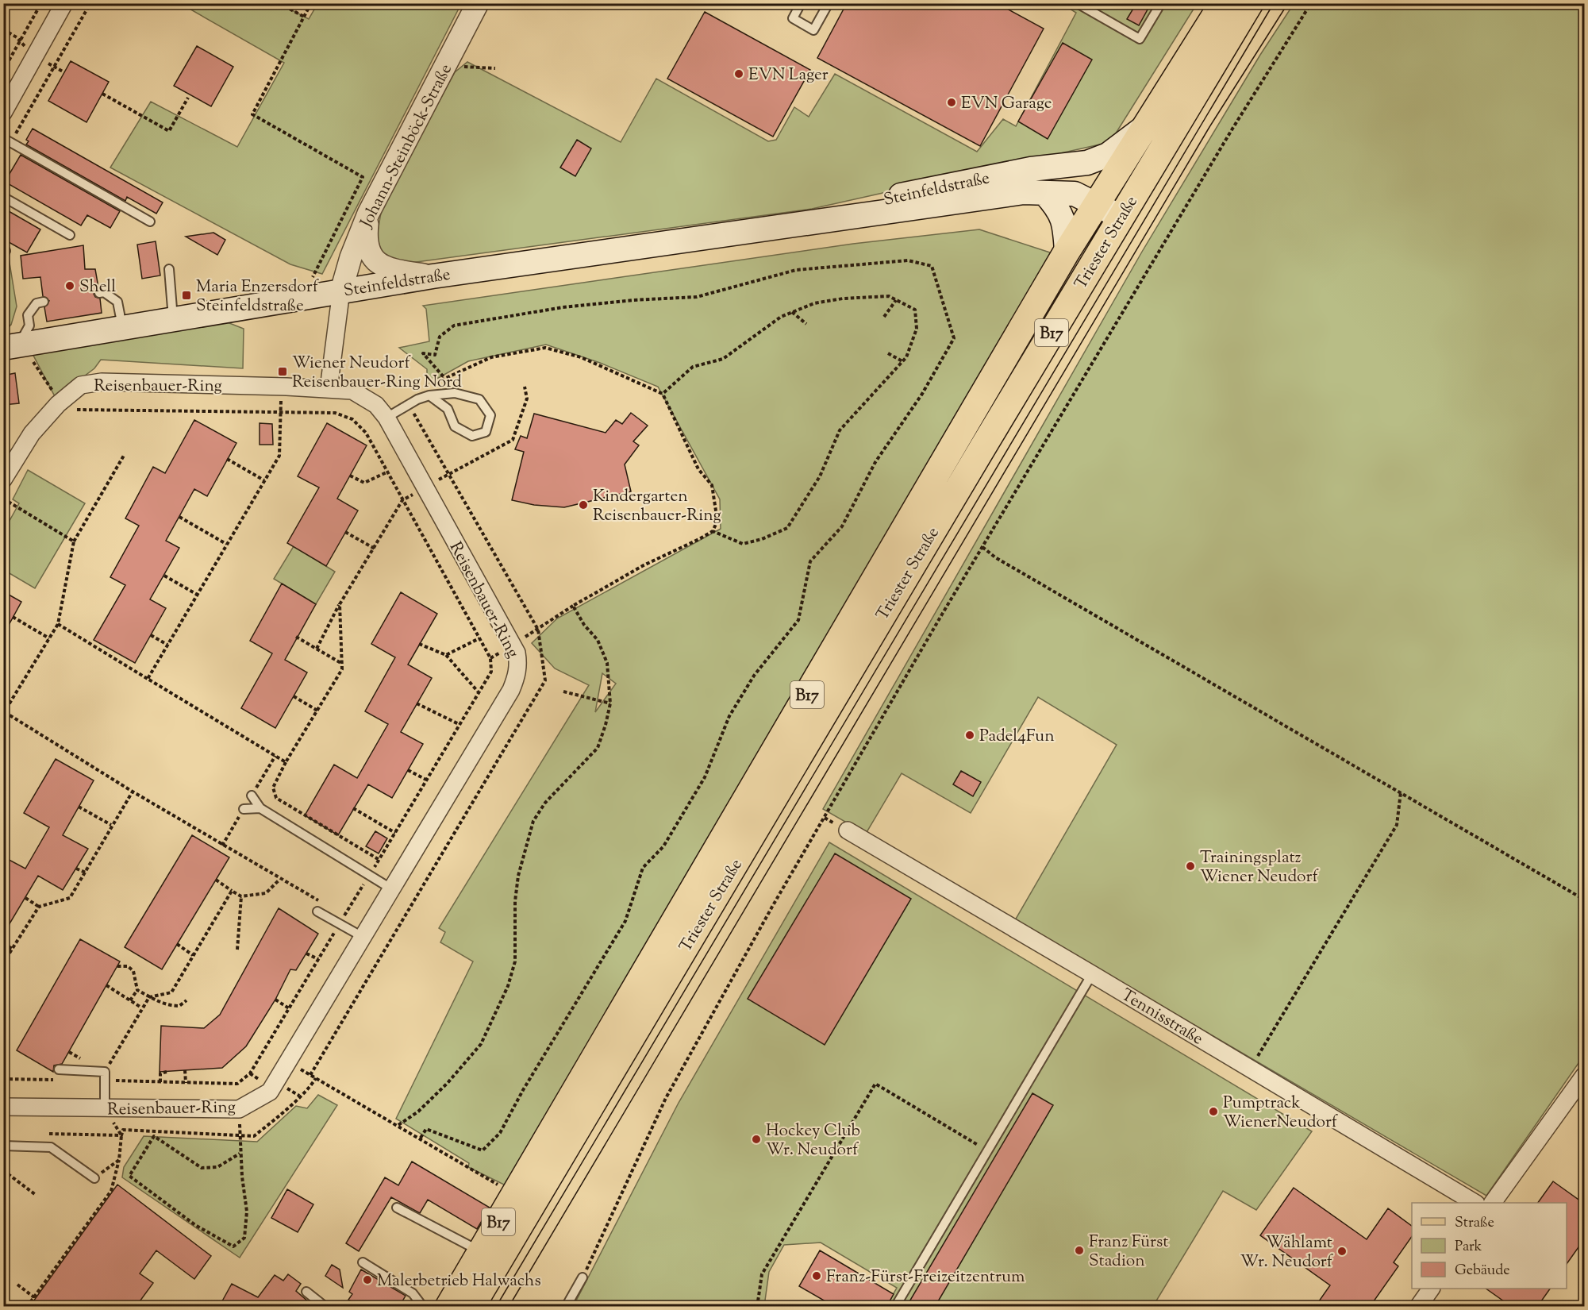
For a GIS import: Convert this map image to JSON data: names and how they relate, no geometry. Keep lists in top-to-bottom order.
{
  "streets": {
    "main road": ["Steinfeldstraße", "Triester Straße", "B17"],
    "street": ["Johann-Steinböck-Straße", "Reisenbauer-Ring", "Tennisstraße"]
  },
  "crossings": [
    ["Johann-Steinböck-Straße", "Steinfeldstraße"],
    ["Steinfeldstraße", "Triester Straße"],
    ["Triester Straße", "B17"]
  ],
  "places": {
    "other": [
      "EVN Lager",
      "EVN Garage",
      "Shell",
      "Kindergarten Reisenbauer-Ring",
      "Padel4Fun",
      "Trainingsplatz Wiener Neudorf",
      "Pumptrack WienerNeudorf",
      "Hockey Club Wr. Neudorf",
      "Franz Fürst Stadion",
      "Wählamt Wr. Neudorf",
      "Franz-Fürst-Freizeitzentrum",
      "Malerbetrieb Halwachs"
    ],
    "transit": ["Maria Enzersdorf Steinfeldstraße", "Wiener Neudorf Reisenbauer-Ring Nord"]
  },
  "legend": ["Straße", "Park", "Gebäude"]
}
